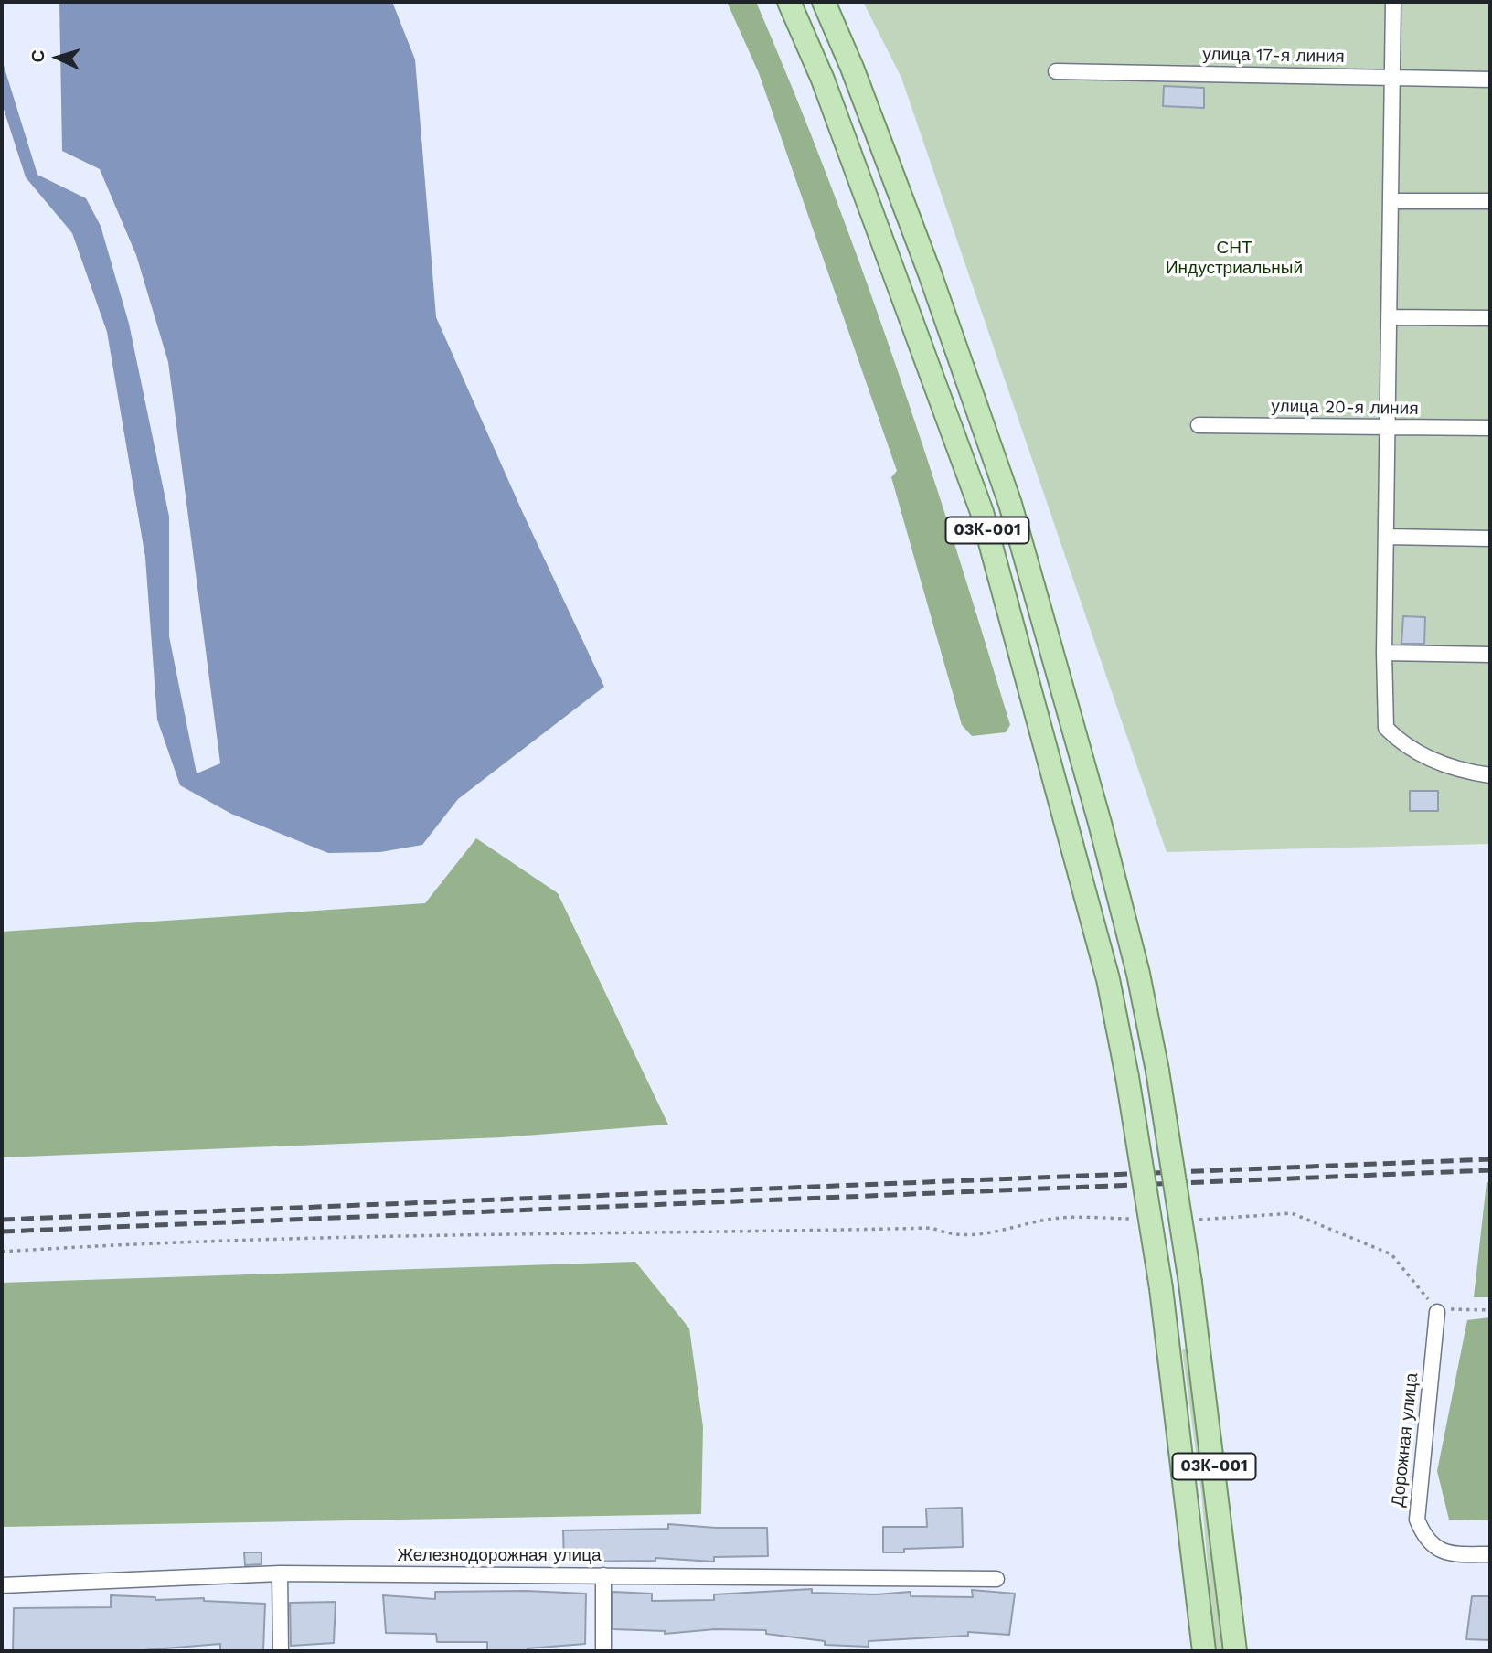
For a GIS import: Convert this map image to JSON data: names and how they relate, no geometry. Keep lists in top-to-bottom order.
{
  "streets": {
    "main road": ["03К-001"],
    "street": [
      "улица 17-я линия",
      "улица 20-я линия",
      "Дорожная улица",
      "Железнодорожная улица"
    ]
  },
  "parks": ["СНТ Индустриальный"],
  "north": "left"
}
